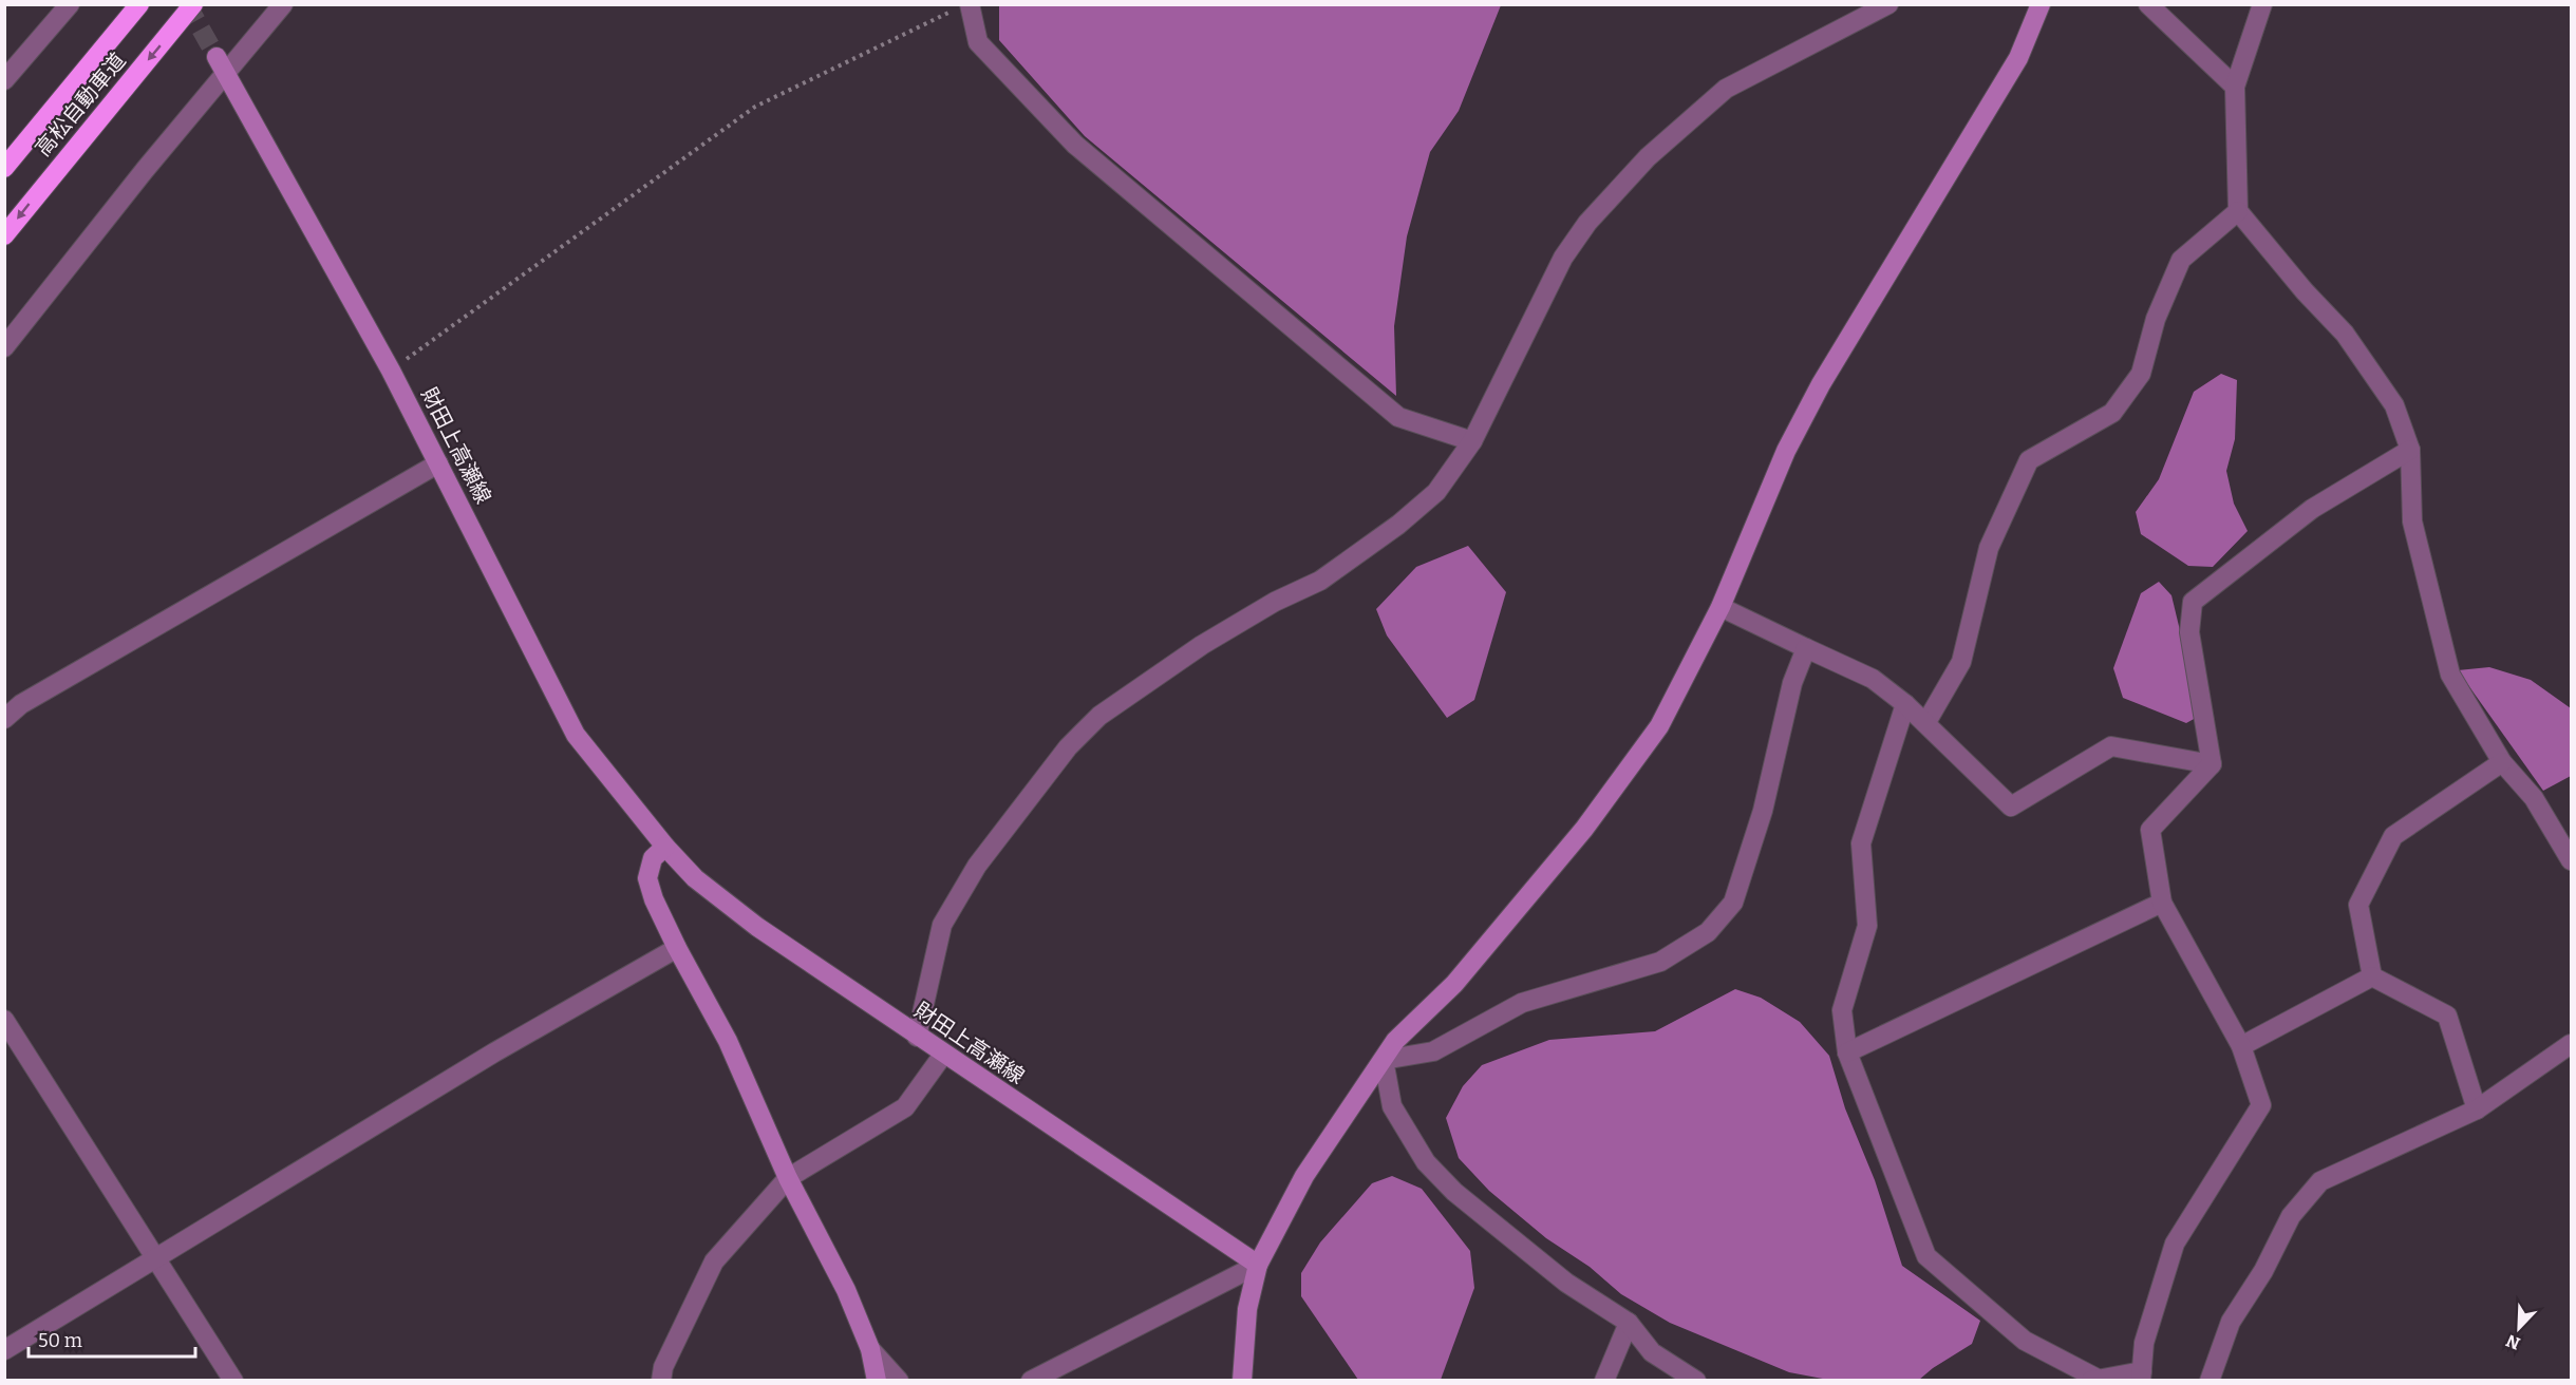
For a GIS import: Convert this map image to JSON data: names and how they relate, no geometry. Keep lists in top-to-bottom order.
{
  "streets": {
    "highway": ["高松自動車道"],
    "main road": ["財田上高瀬線"]
  },
  "scale_bar": "50 m",
  "north": "bottom left"
}
